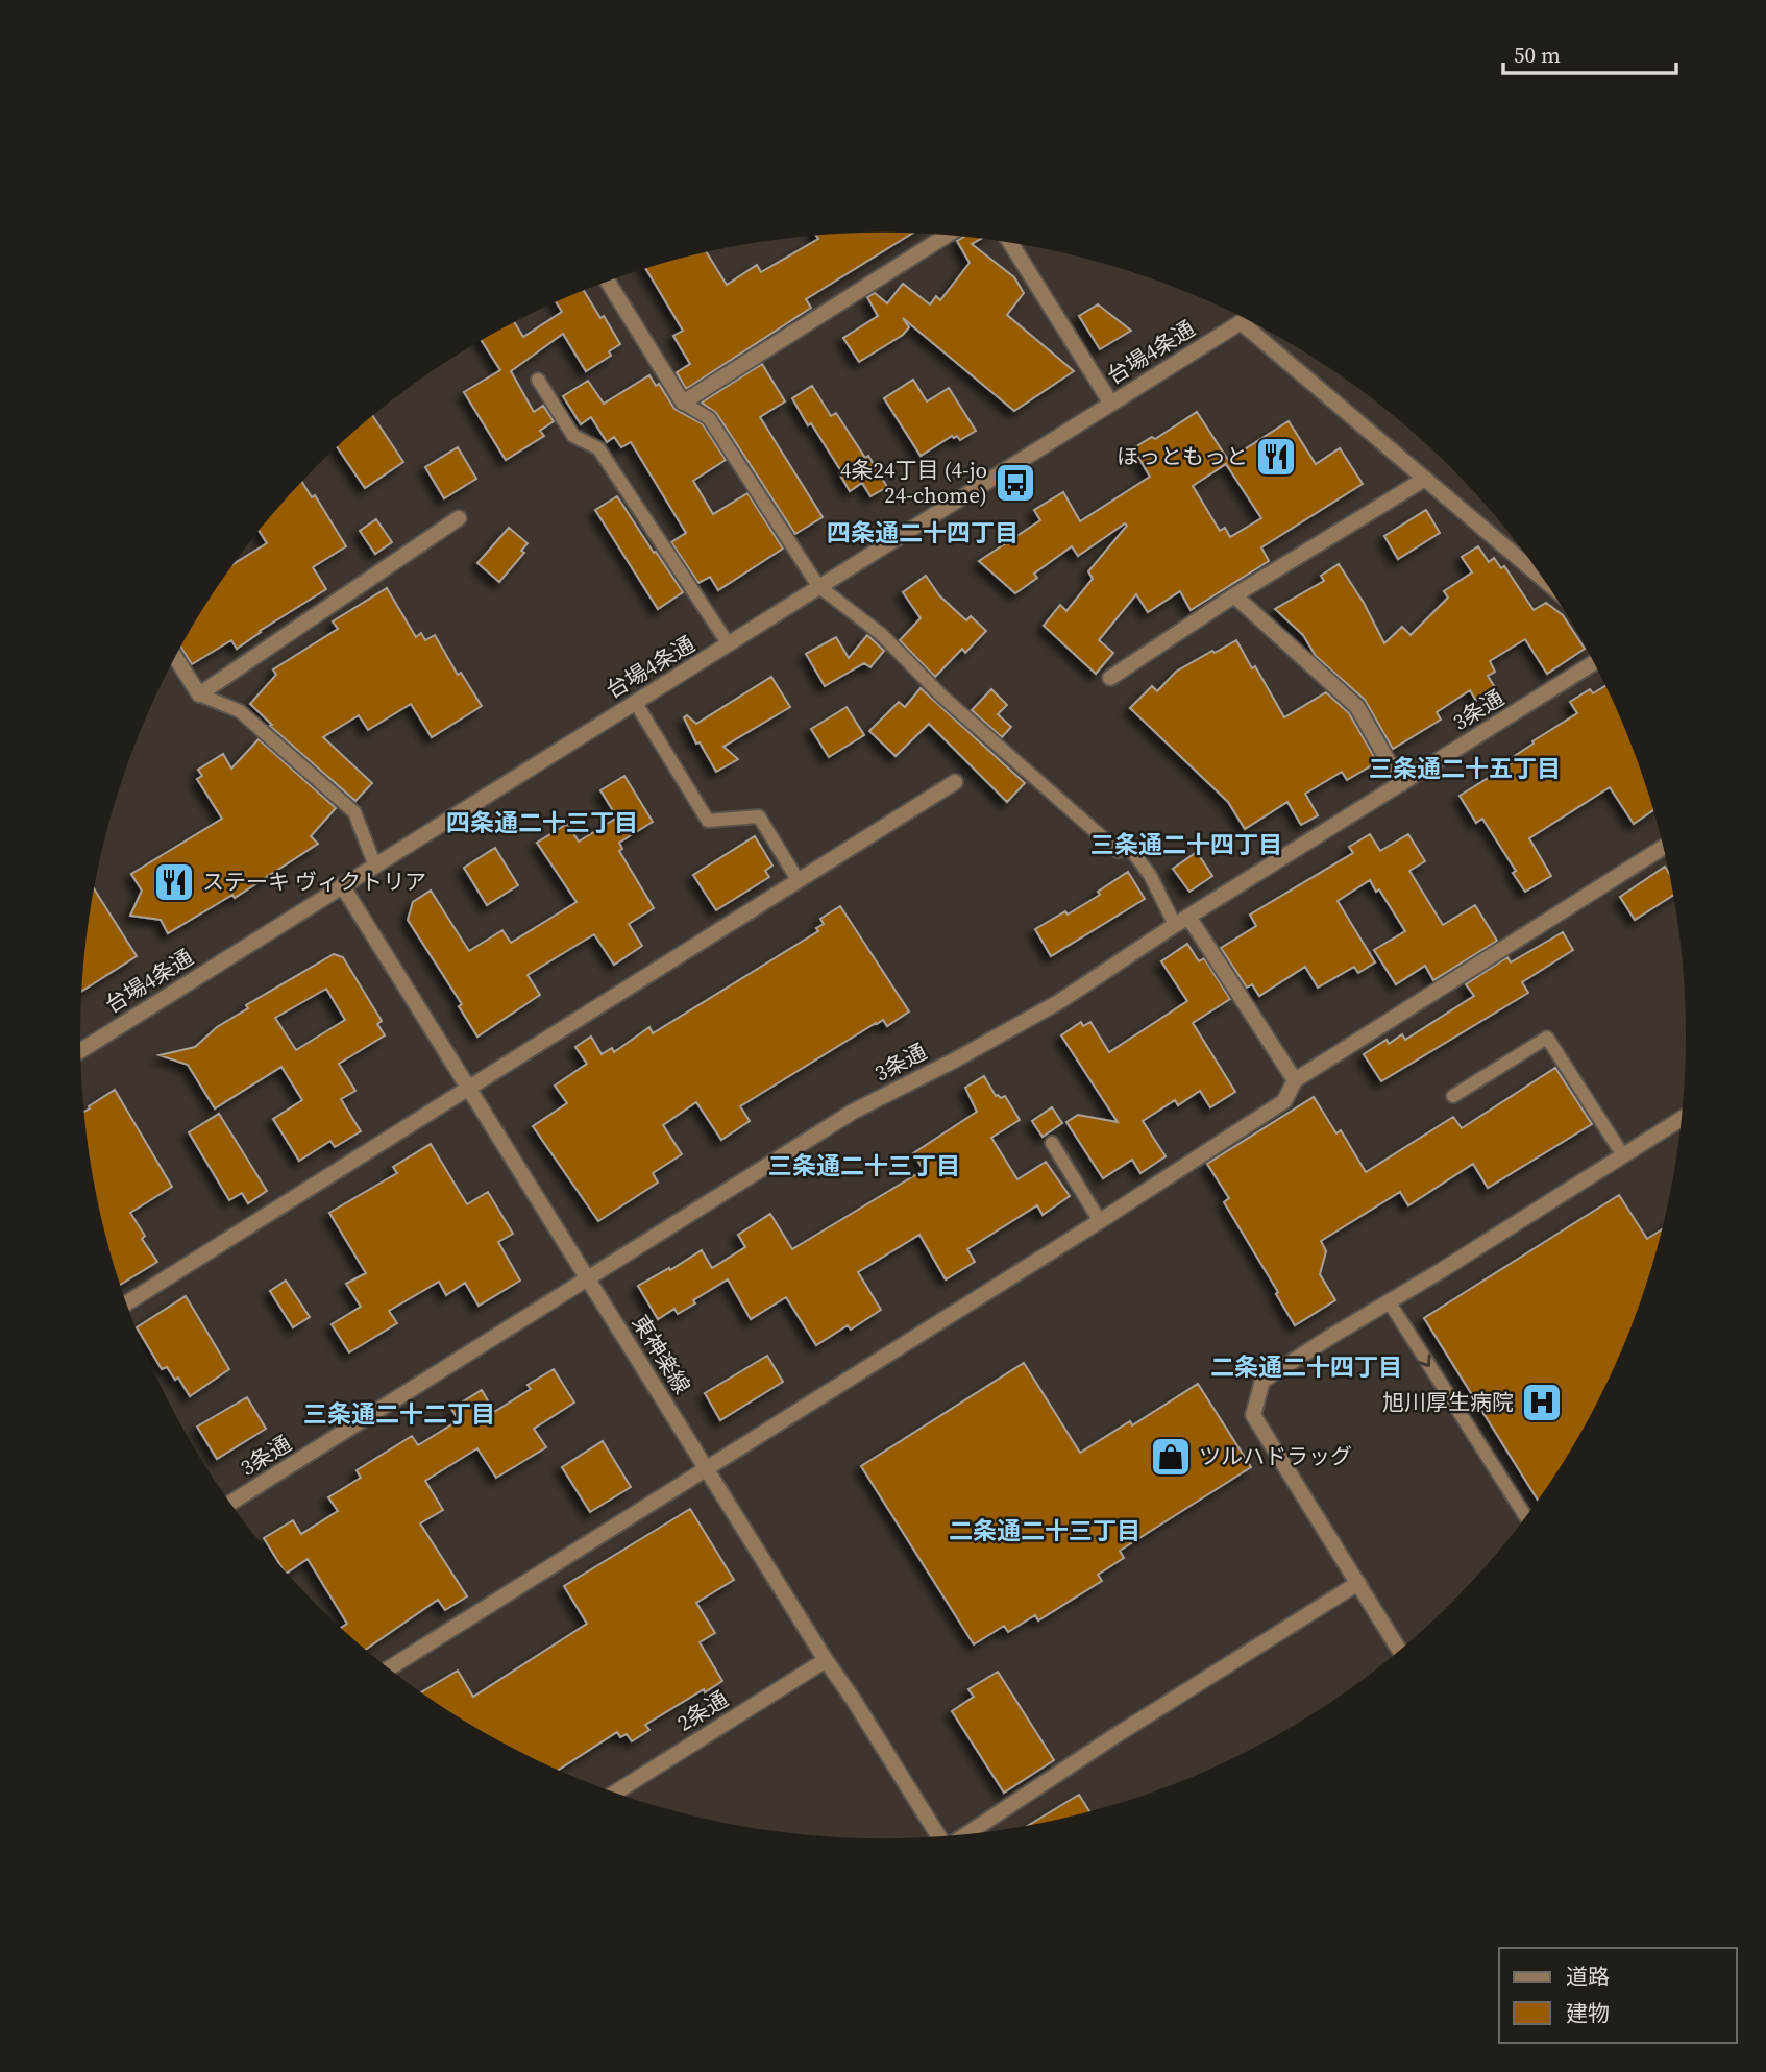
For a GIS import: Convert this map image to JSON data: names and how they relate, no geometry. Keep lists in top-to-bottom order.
{
  "streets": {
    "street": [
      "台場4条通",
      "3条通",
      "東神楽線",
      "2条通"
    ]
  },
  "crossings": [
    ["台場4条通", "東神楽線"],
    ["3条通", "東神楽線"],
    ["東神楽線", "2条通"]
  ],
  "districts": [
    "四条通二十四丁目",
    "三条通二十五丁目",
    "四条通二十三丁目",
    "三条通二十四丁目",
    "三条通二十三丁目",
    "二条通二十四丁目",
    "三条通二十二丁目",
    "二条通二十三丁目"
  ],
  "places": {
    "restaurant": ["ほっともっと", "ステーキ ヴィクトリア"],
    "bus stop": ["4条24丁目 (4-jo 24-chome)"],
    "hospital": ["旭川厚生病院"],
    "shop": ["ツルハドラッグ"]
  },
  "legend": ["道路", "建物"],
  "scale_bar": "50 m"
}
